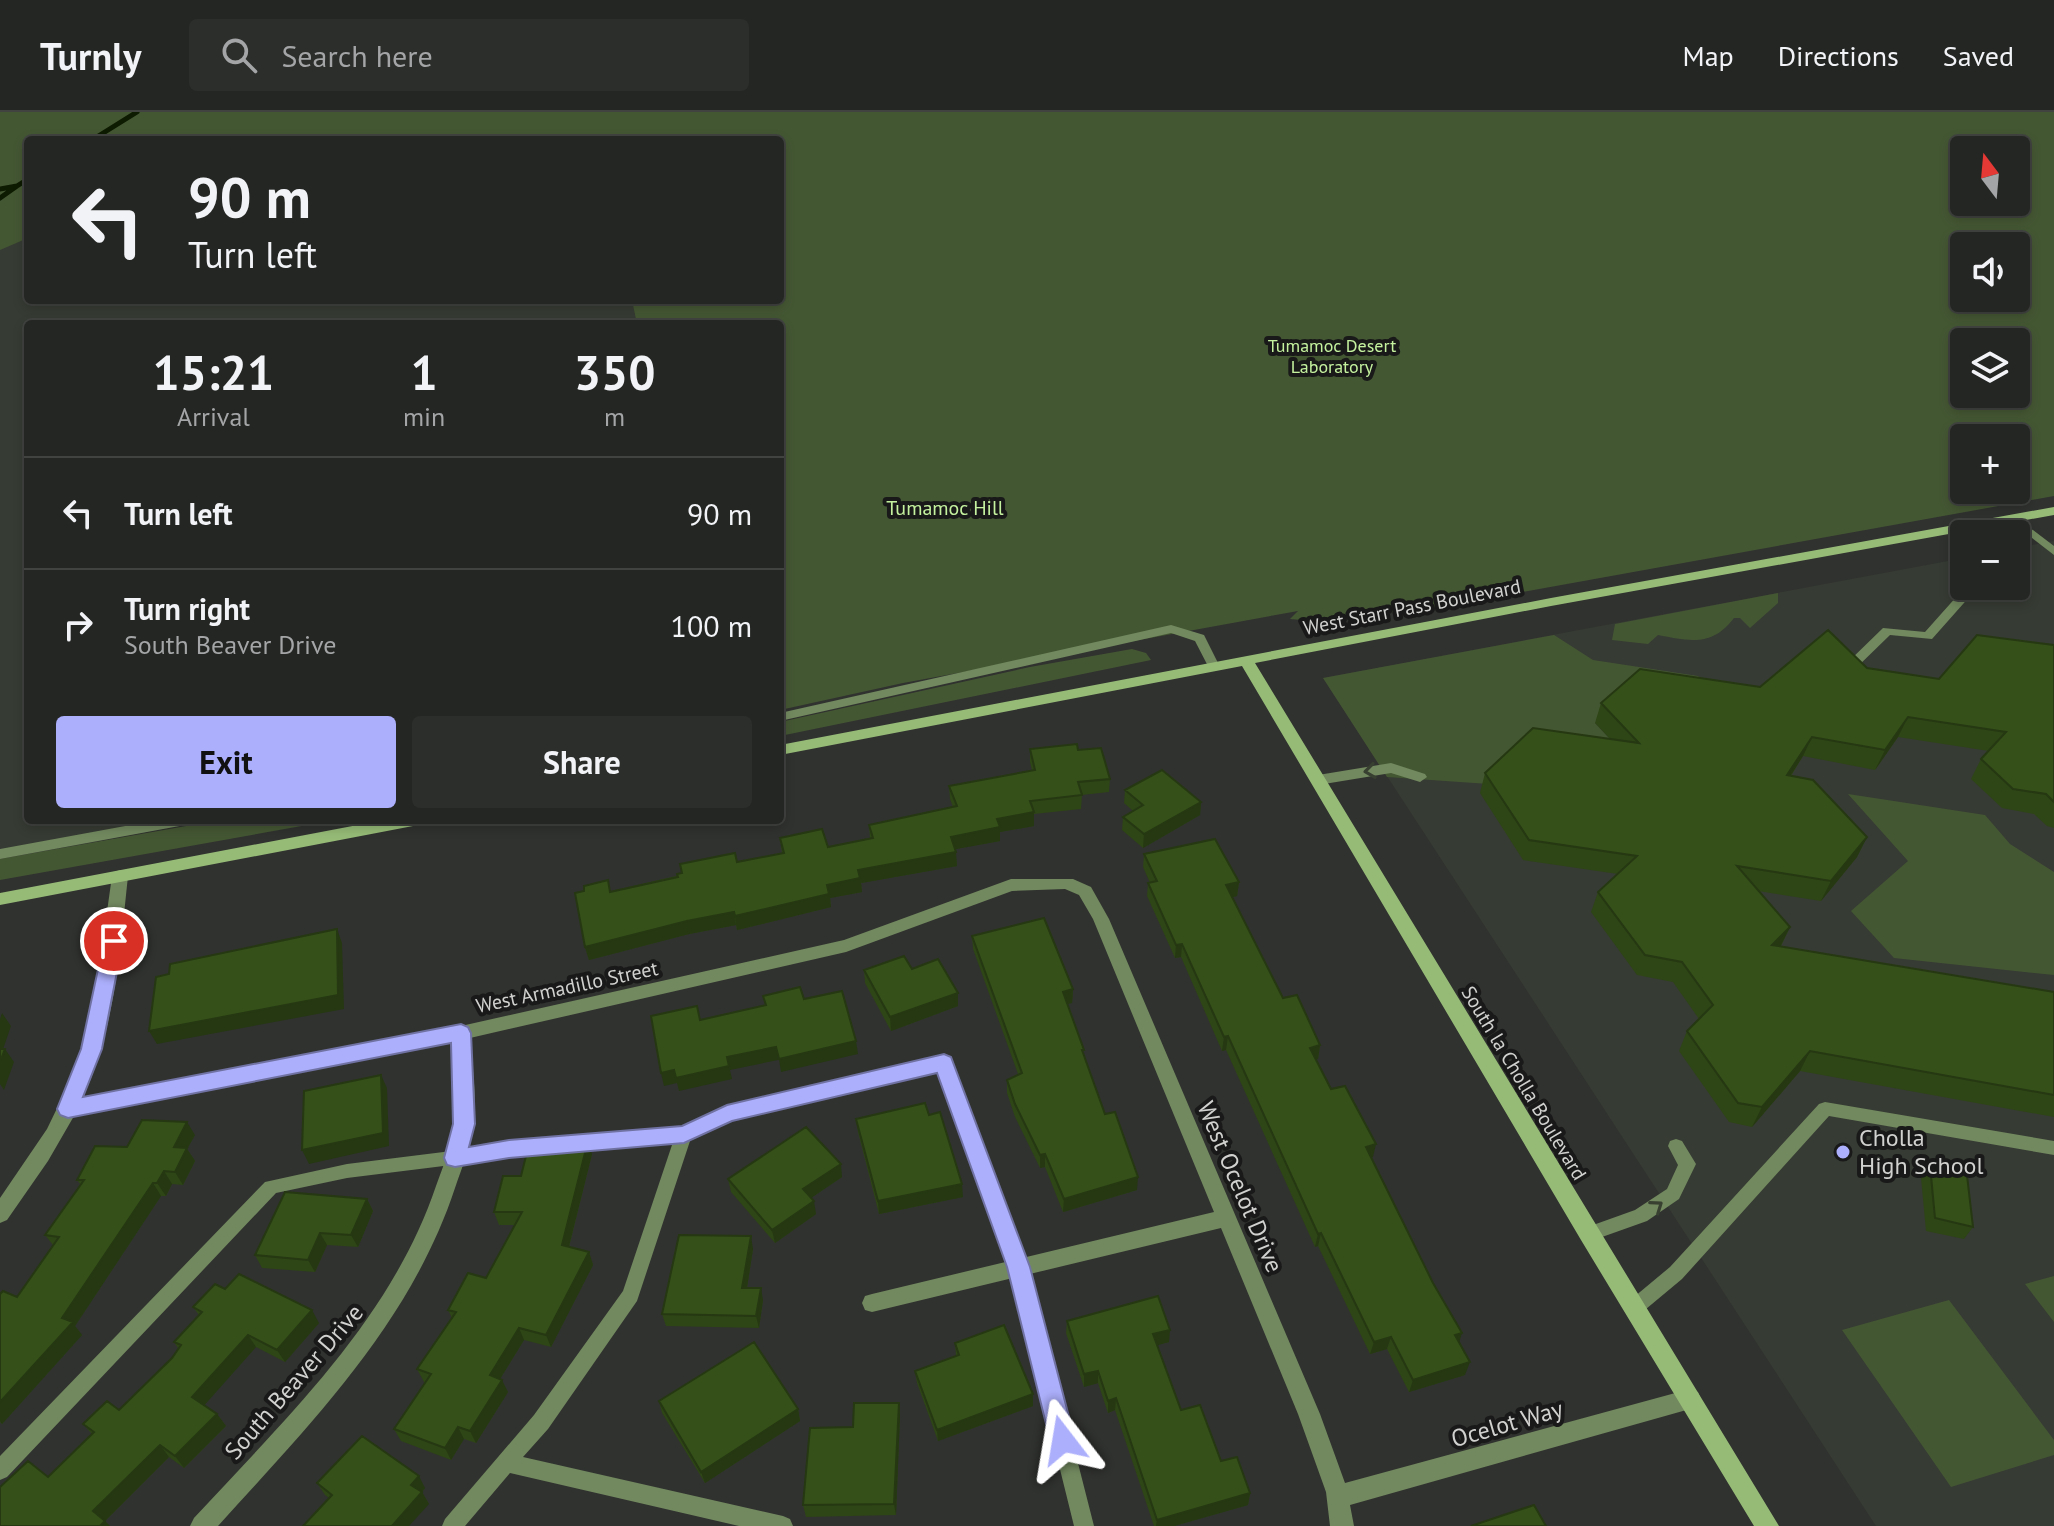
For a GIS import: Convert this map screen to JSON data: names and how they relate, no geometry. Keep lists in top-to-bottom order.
{
  "streets": {
    "main road": ["West Starr Pass Boulevard", "South la Cholla Boulevard"],
    "street": [
      "West Armadillo Street",
      "West Ocelot Drive",
      "South Beaver Drive",
      "Ocelot Way"
    ]
  },
  "crossings": [
    ["West Starr Pass Boulevard", "South la Cholla Boulevard"],
    ["West Armadillo Street", "West Ocelot Drive"],
    ["West Armadillo Street", "South Beaver Drive"],
    ["South la Cholla Boulevard", "Ocelot Way"],
    ["West Ocelot Drive", "Ocelot Way"]
  ],
  "parks": ["Tumamoc Desert Laboratory", "Tumamoc Hill"],
  "places": ["Cholla High School"],
  "north": "top",
  "page": {
    "header": "Turnly",
    "search": "Search here",
    "nav": ["Map", "Directions", "Saved"],
    "map_buttons": ["+", "−"],
    "turn": ["90 m", "Turn left"],
    "eta": [
      "15:21",
      "Arrival",
      "1",
      "min",
      "350",
      "m"
    ],
    "list": [
      {
        "name": "Turn left",
        "value": "90 m"
      },
      {
        "name": "Turn right",
        "note": "South Beaver Drive",
        "value": "100 m"
      }
    ],
    "buttons": ["Exit", "Share"]
  }
}
